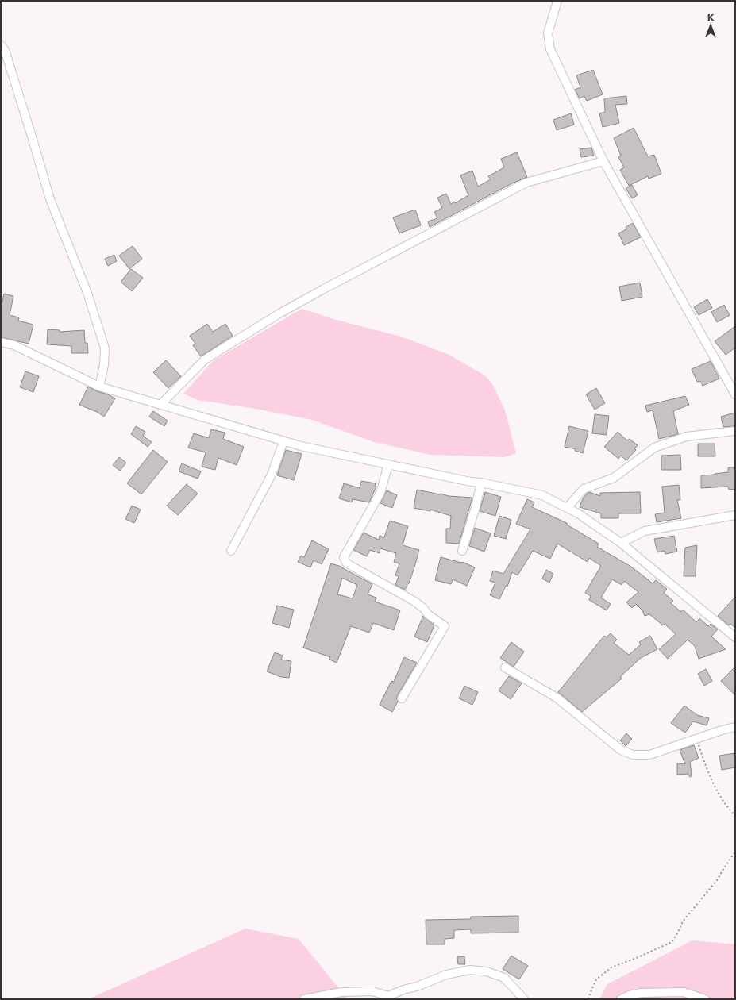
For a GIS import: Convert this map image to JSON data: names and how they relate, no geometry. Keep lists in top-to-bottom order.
{
  "north": "top"
}
